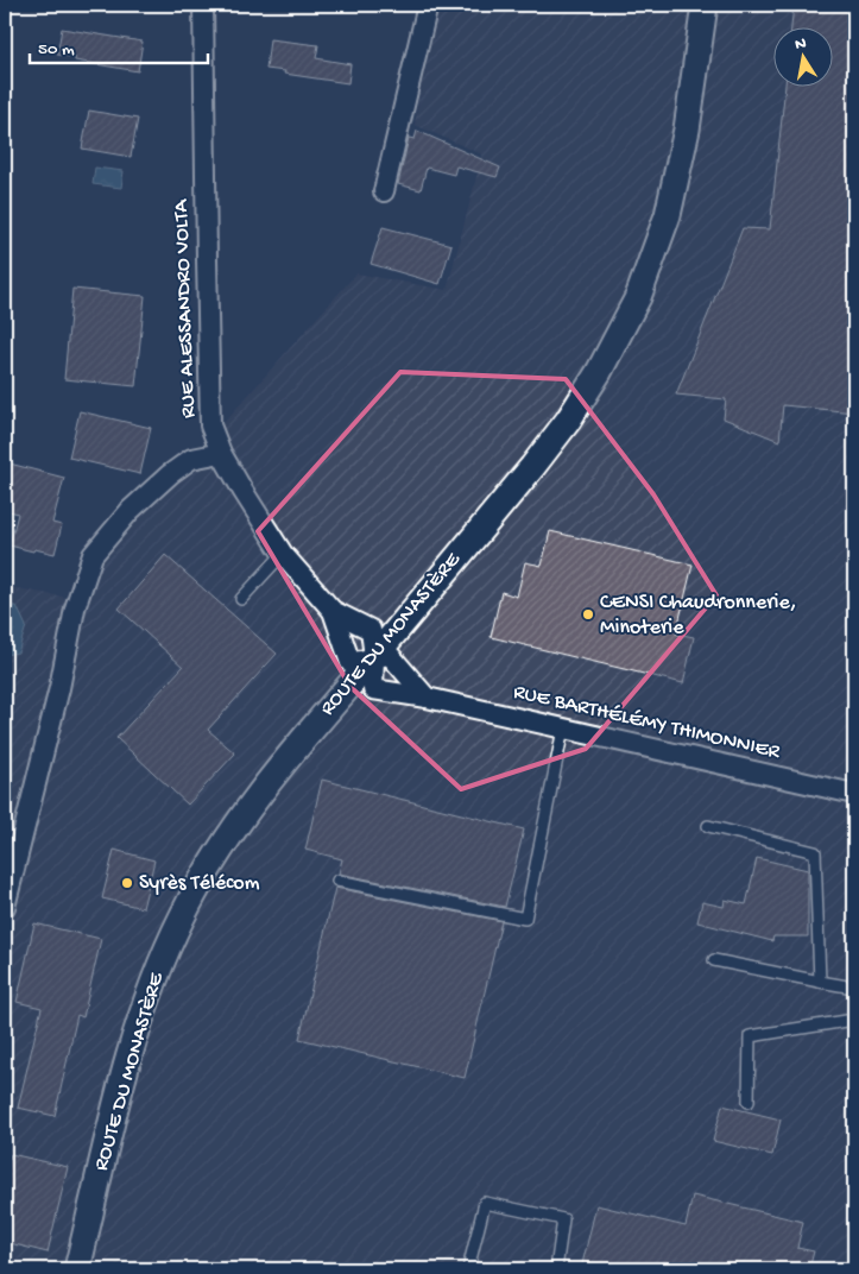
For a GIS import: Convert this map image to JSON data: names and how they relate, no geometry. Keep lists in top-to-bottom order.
{
  "streets": {
    "street": ["RUE ALESSANDRO VOLTA", "ROUTE DU MONASTÈRE", "RUE BARTHÉLÉMY THIMONNIER"]
  },
  "crossings": [
    ["RUE ALESSANDRO VOLTA", "ROUTE DU MONASTÈRE"],
    ["RUE ALESSANDRO VOLTA", "RUE BARTHÉLÉMY THIMONNIER"],
    ["ROUTE DU MONASTÈRE", "RUE BARTHÉLÉMY THIMONNIER"]
  ],
  "places": ["CENSI Chaudronnerie, Minoterie", "Syrès Télécom"],
  "scale_bar": "50 m",
  "north": "top"
}
